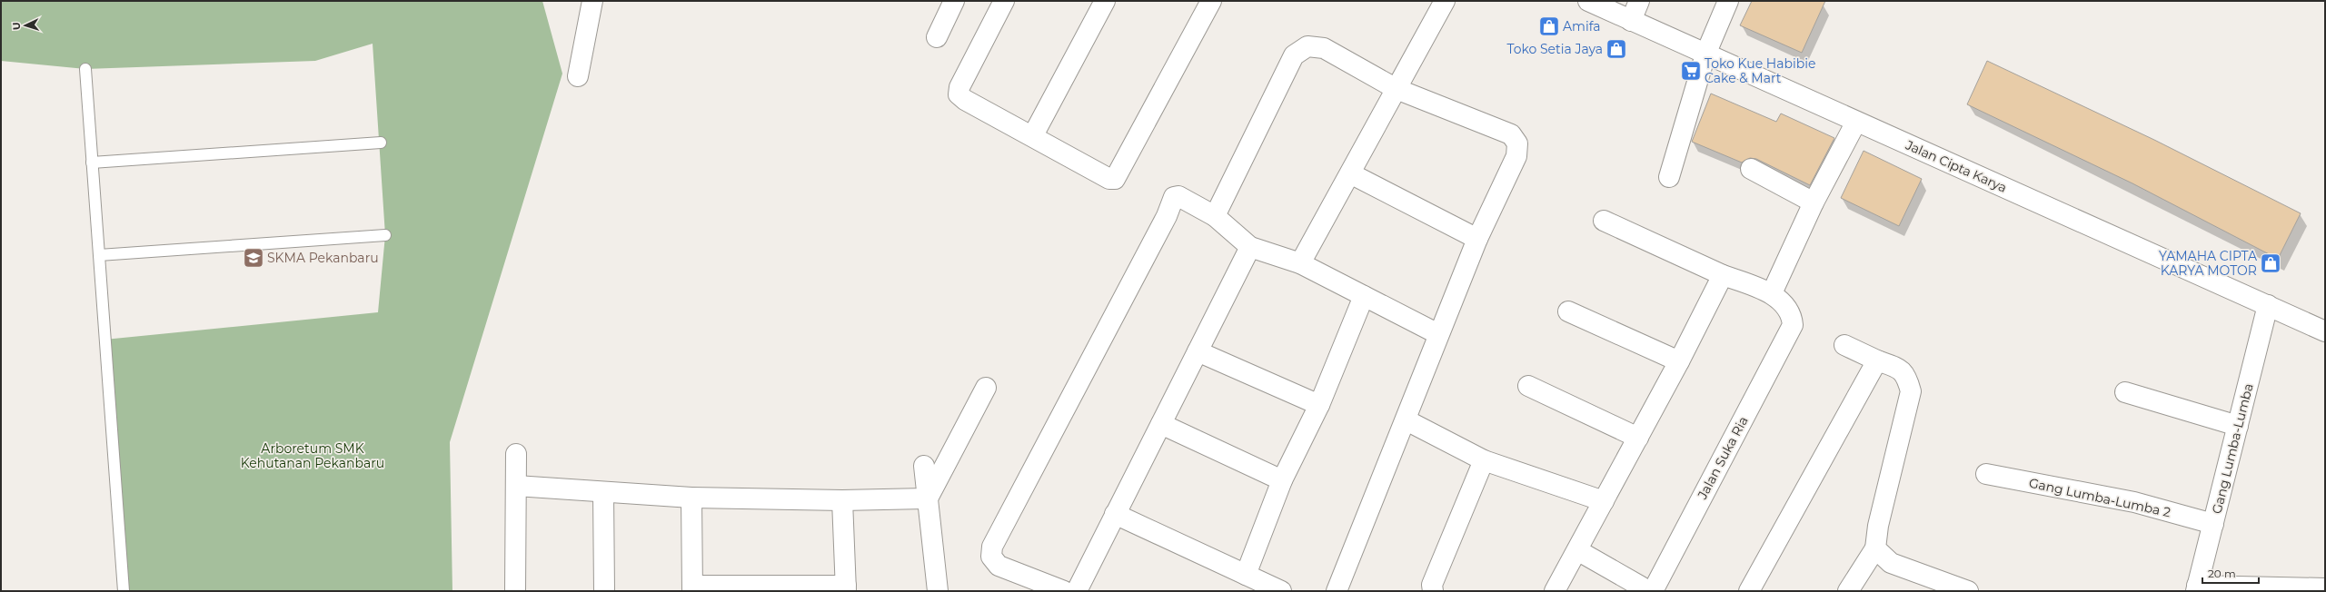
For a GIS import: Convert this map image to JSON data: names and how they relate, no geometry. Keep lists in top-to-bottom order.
{
  "streets": {
    "street": [
      "Jalan Cipta Karya",
      "Gang Lumba-Lumba",
      "Jalan Suka Ria",
      "Gang Lumba-Lumba 2"
    ]
  },
  "crossings": [
    ["Jalan Cipta Karya", "Gang Lumba-Lumba"],
    ["Gang Lumba-Lumba", "Gang Lumba-Lumba 2"]
  ],
  "parks": ["Arboretum SMK Kehutanan Pekanbaru"],
  "places": {
    "shop": ["Amifa", "Toko Setia Jaya", "YAMAHA CIPTA KARYA MOTOR"],
    "supermarket": ["Toko Kue Habibie Cake & Mart"],
    "school or university": ["SKMA Pekanbaru"]
  },
  "scale_bar": "20 m",
  "north": "left"
}
